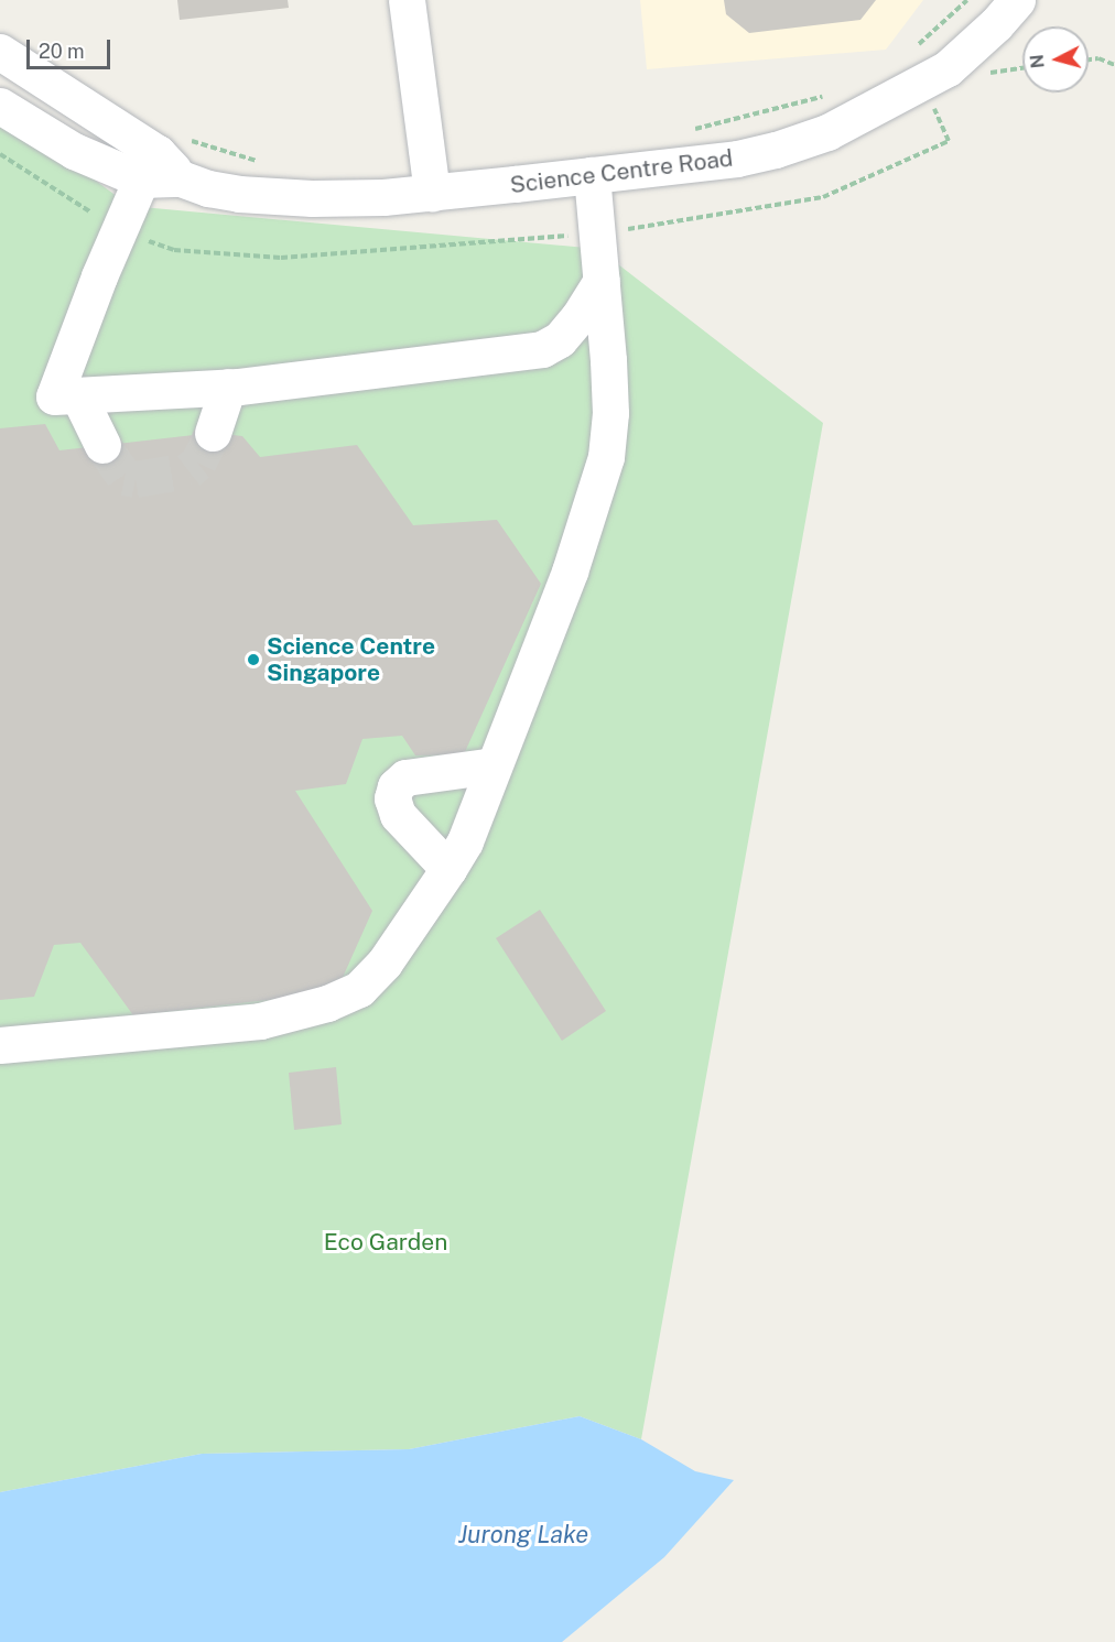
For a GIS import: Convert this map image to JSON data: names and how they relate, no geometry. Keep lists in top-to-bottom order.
{
  "streets": {
    "street": ["Science Centre Road"]
  },
  "water": ["Jurong Lake"],
  "parks": ["Eco Garden"],
  "places": ["Science Centre Singapore"],
  "scale_bar": "20 m",
  "north": "left"
}
